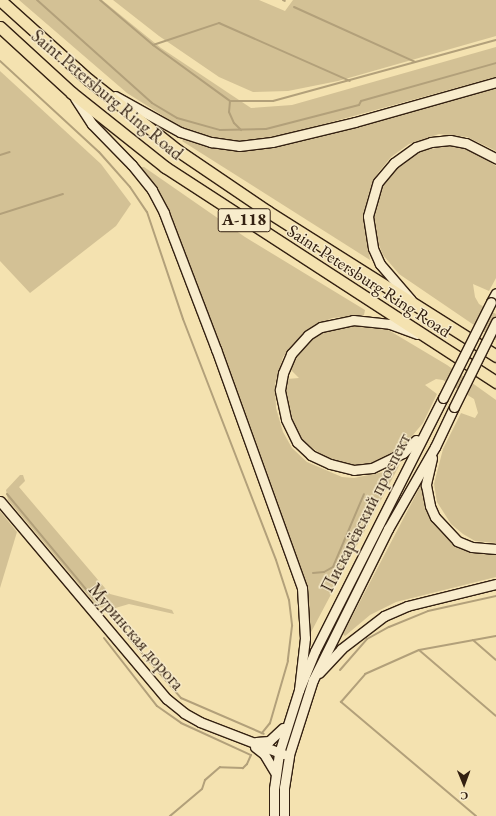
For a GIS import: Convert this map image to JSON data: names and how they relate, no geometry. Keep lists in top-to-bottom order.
{
  "streets": {
    "highway": ["Saint Petersburg Ring Road", "А-118"],
    "street": ["Пискарёвский проспект", "Муринская дорога"]
  },
  "crossings": [
    ["Пискарёвский проспект", "Муринская дорога"]
  ],
  "north": "bottom"
}
